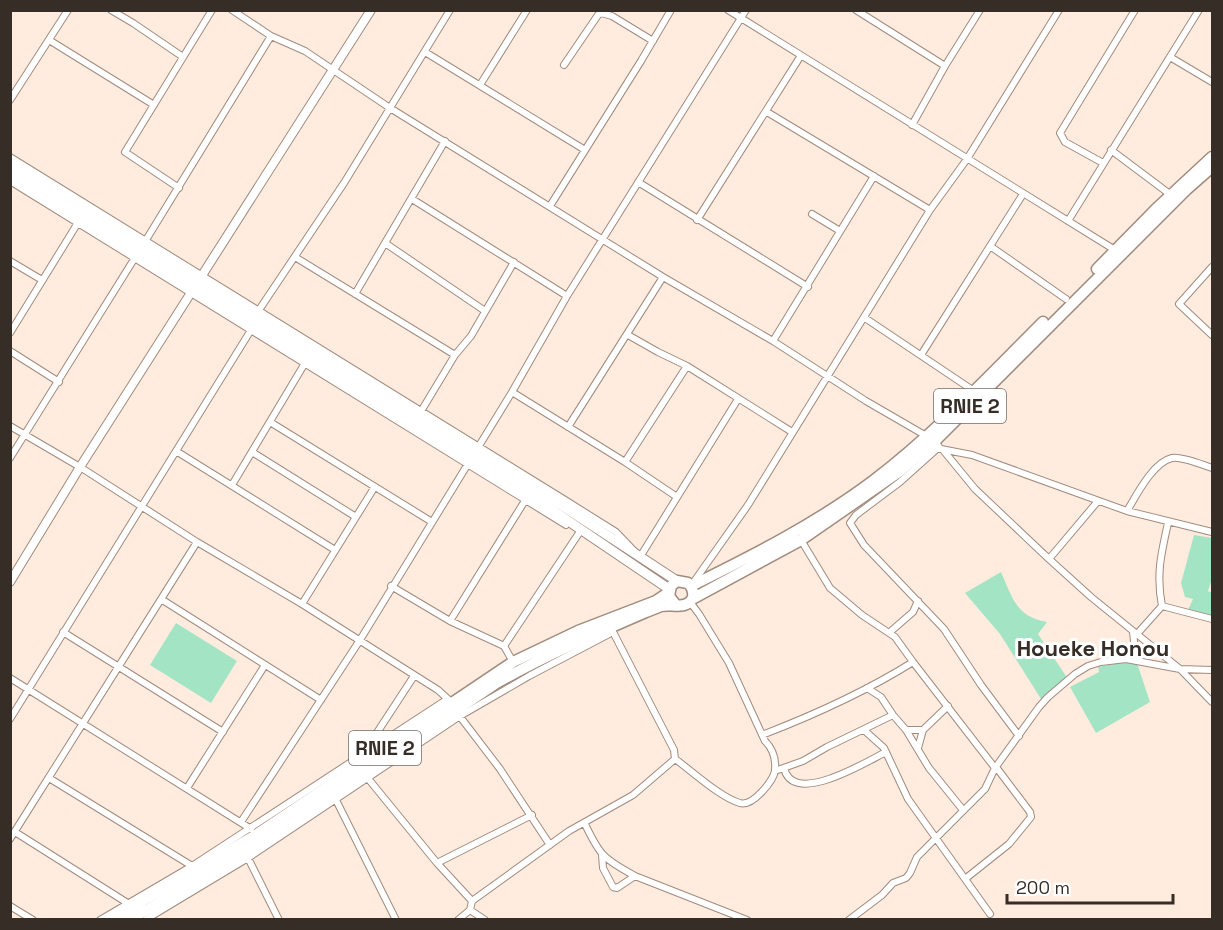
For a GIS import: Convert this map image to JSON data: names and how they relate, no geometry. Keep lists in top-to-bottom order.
{
  "streets": {
    "highway": ["RNIE 2"]
  },
  "districts": ["Houeke Honou"],
  "scale_bar": "200 m"
}
